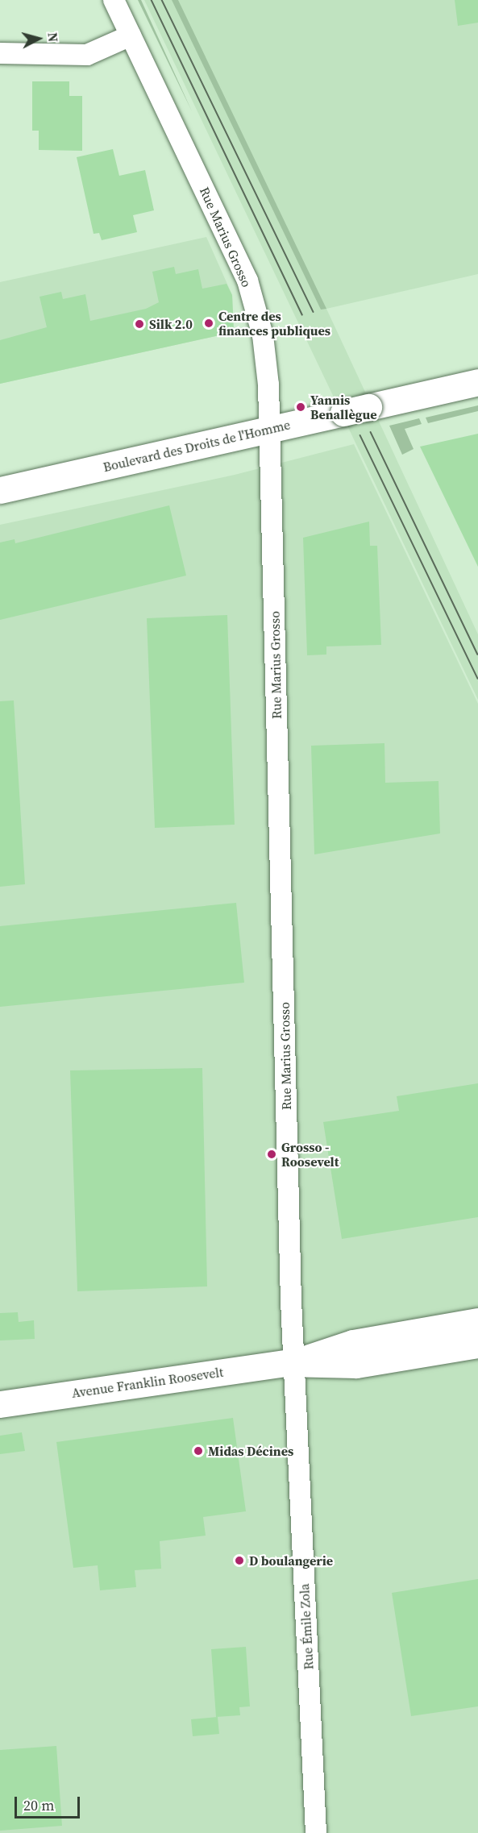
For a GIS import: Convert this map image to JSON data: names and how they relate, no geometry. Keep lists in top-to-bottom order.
{
  "streets": {
    "street": [
      "Rue Marius Grosso",
      "Boulevard des Droits de l'Homme",
      "Avenue Franklin Roosevelt",
      "Rue Émile Zola"
    ]
  },
  "crossings": [
    ["Rue Marius Grosso", "Boulevard des Droits de l'Homme"],
    ["Rue Marius Grosso", "Avenue Franklin Roosevelt"],
    ["Rue Marius Grosso", "Rue Émile Zola"],
    ["Avenue Franklin Roosevelt", "Rue Émile Zola"]
  ],
  "places": [
    "Centre des finances publiques",
    "Silk 2.0",
    "Yannis Benallègue",
    "Grosso - Roosevelt",
    "Midas Décines",
    "D boulangerie"
  ],
  "scale_bar": "20 m",
  "north": "right"
}
